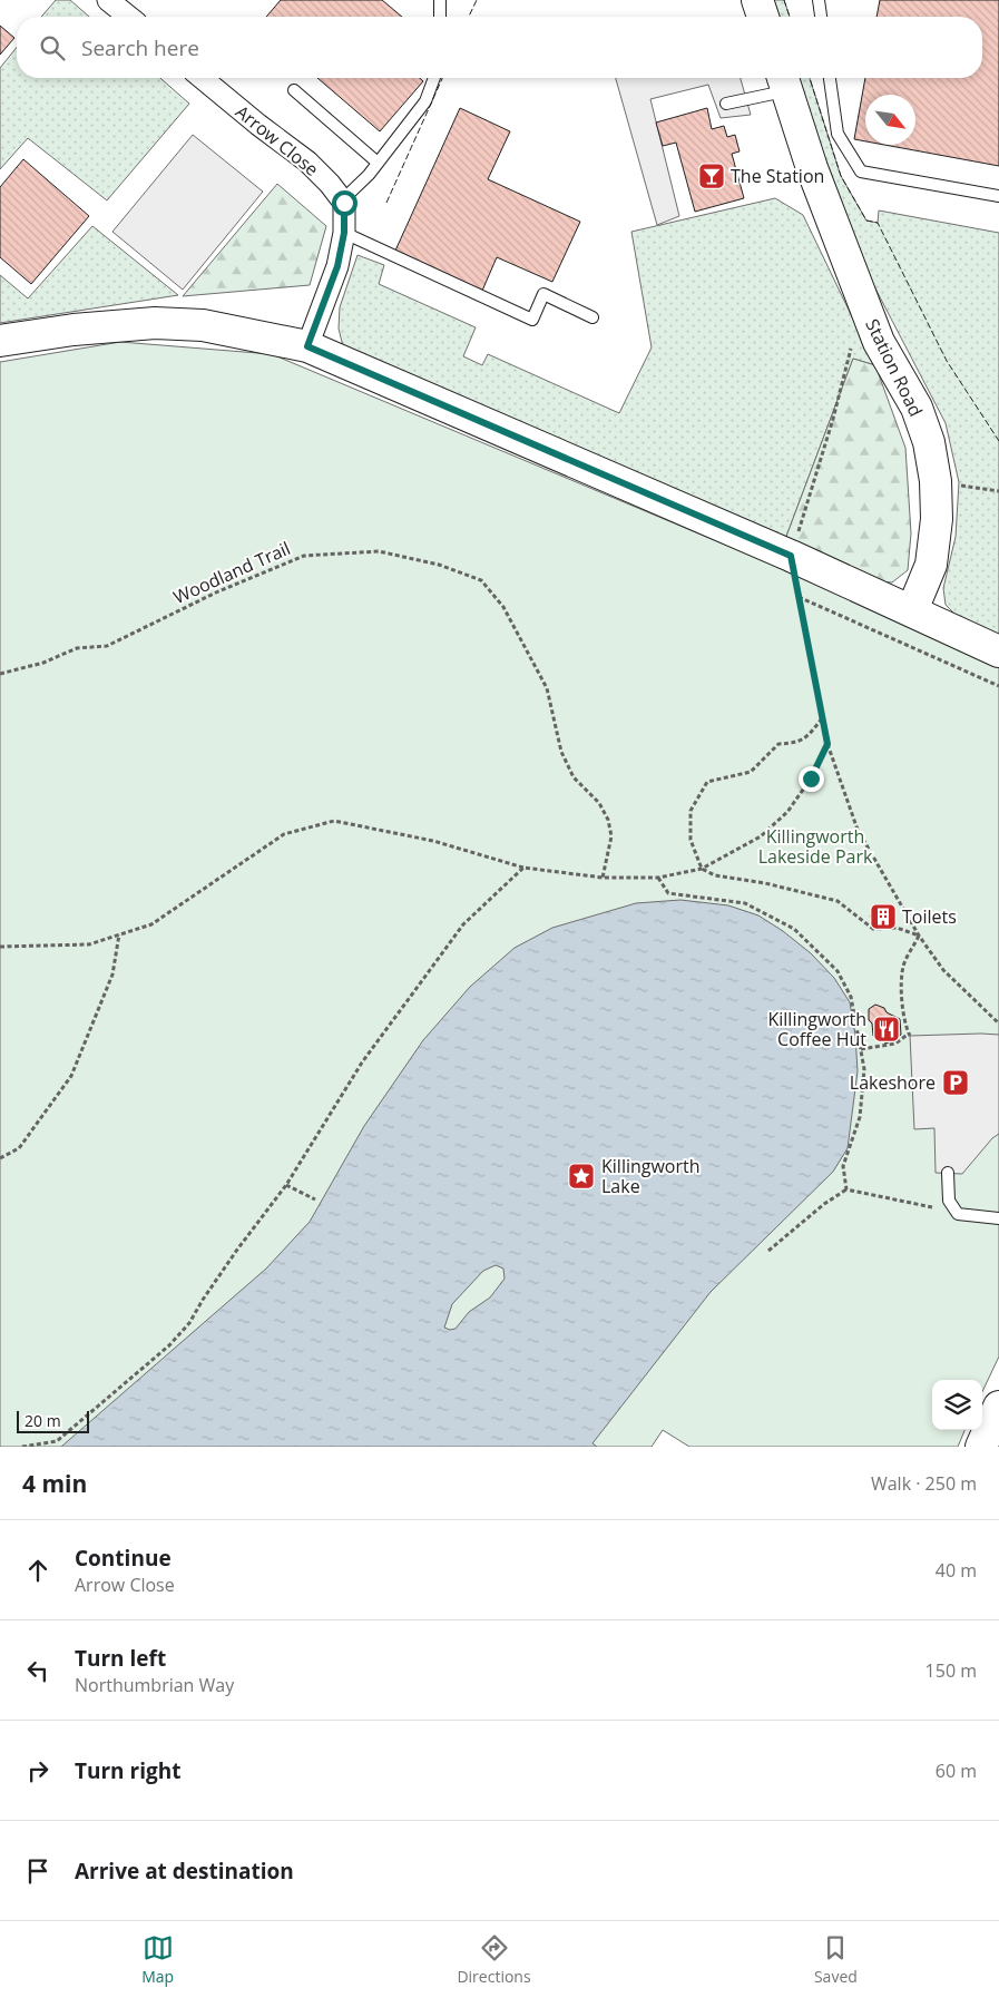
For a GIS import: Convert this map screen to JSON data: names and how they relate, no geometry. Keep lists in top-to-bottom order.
{
  "streets": {
    "street": ["Arrow Close", "Station Road"],
    "path": ["Woodland Trail"]
  },
  "parks": ["Killingworth Lakeside Park"],
  "places": {
    "bar": ["The Station"],
    "building": ["Toilets"],
    "restaurant": ["Killingworth Coffee Hut"],
    "parking": ["Lakeshore"],
    "place": ["Killingworth Lake"]
  },
  "scale_bar": "20 m",
  "north": "bottom right",
  "page": {
    "search": "Search here",
    "scale": "20 m",
    "heading": ["4 min", "Walk · 250 m"],
    "list": [
      ["Continue", "Arrow Close", "40 m"],
      ["Turn left", "Northumbrian Way", "150 m"],
      ["Turn right", "60 m"],
      "Arrive at destination"
    ],
    "nav": ["Map", "Directions", "Saved"]
  }
}
